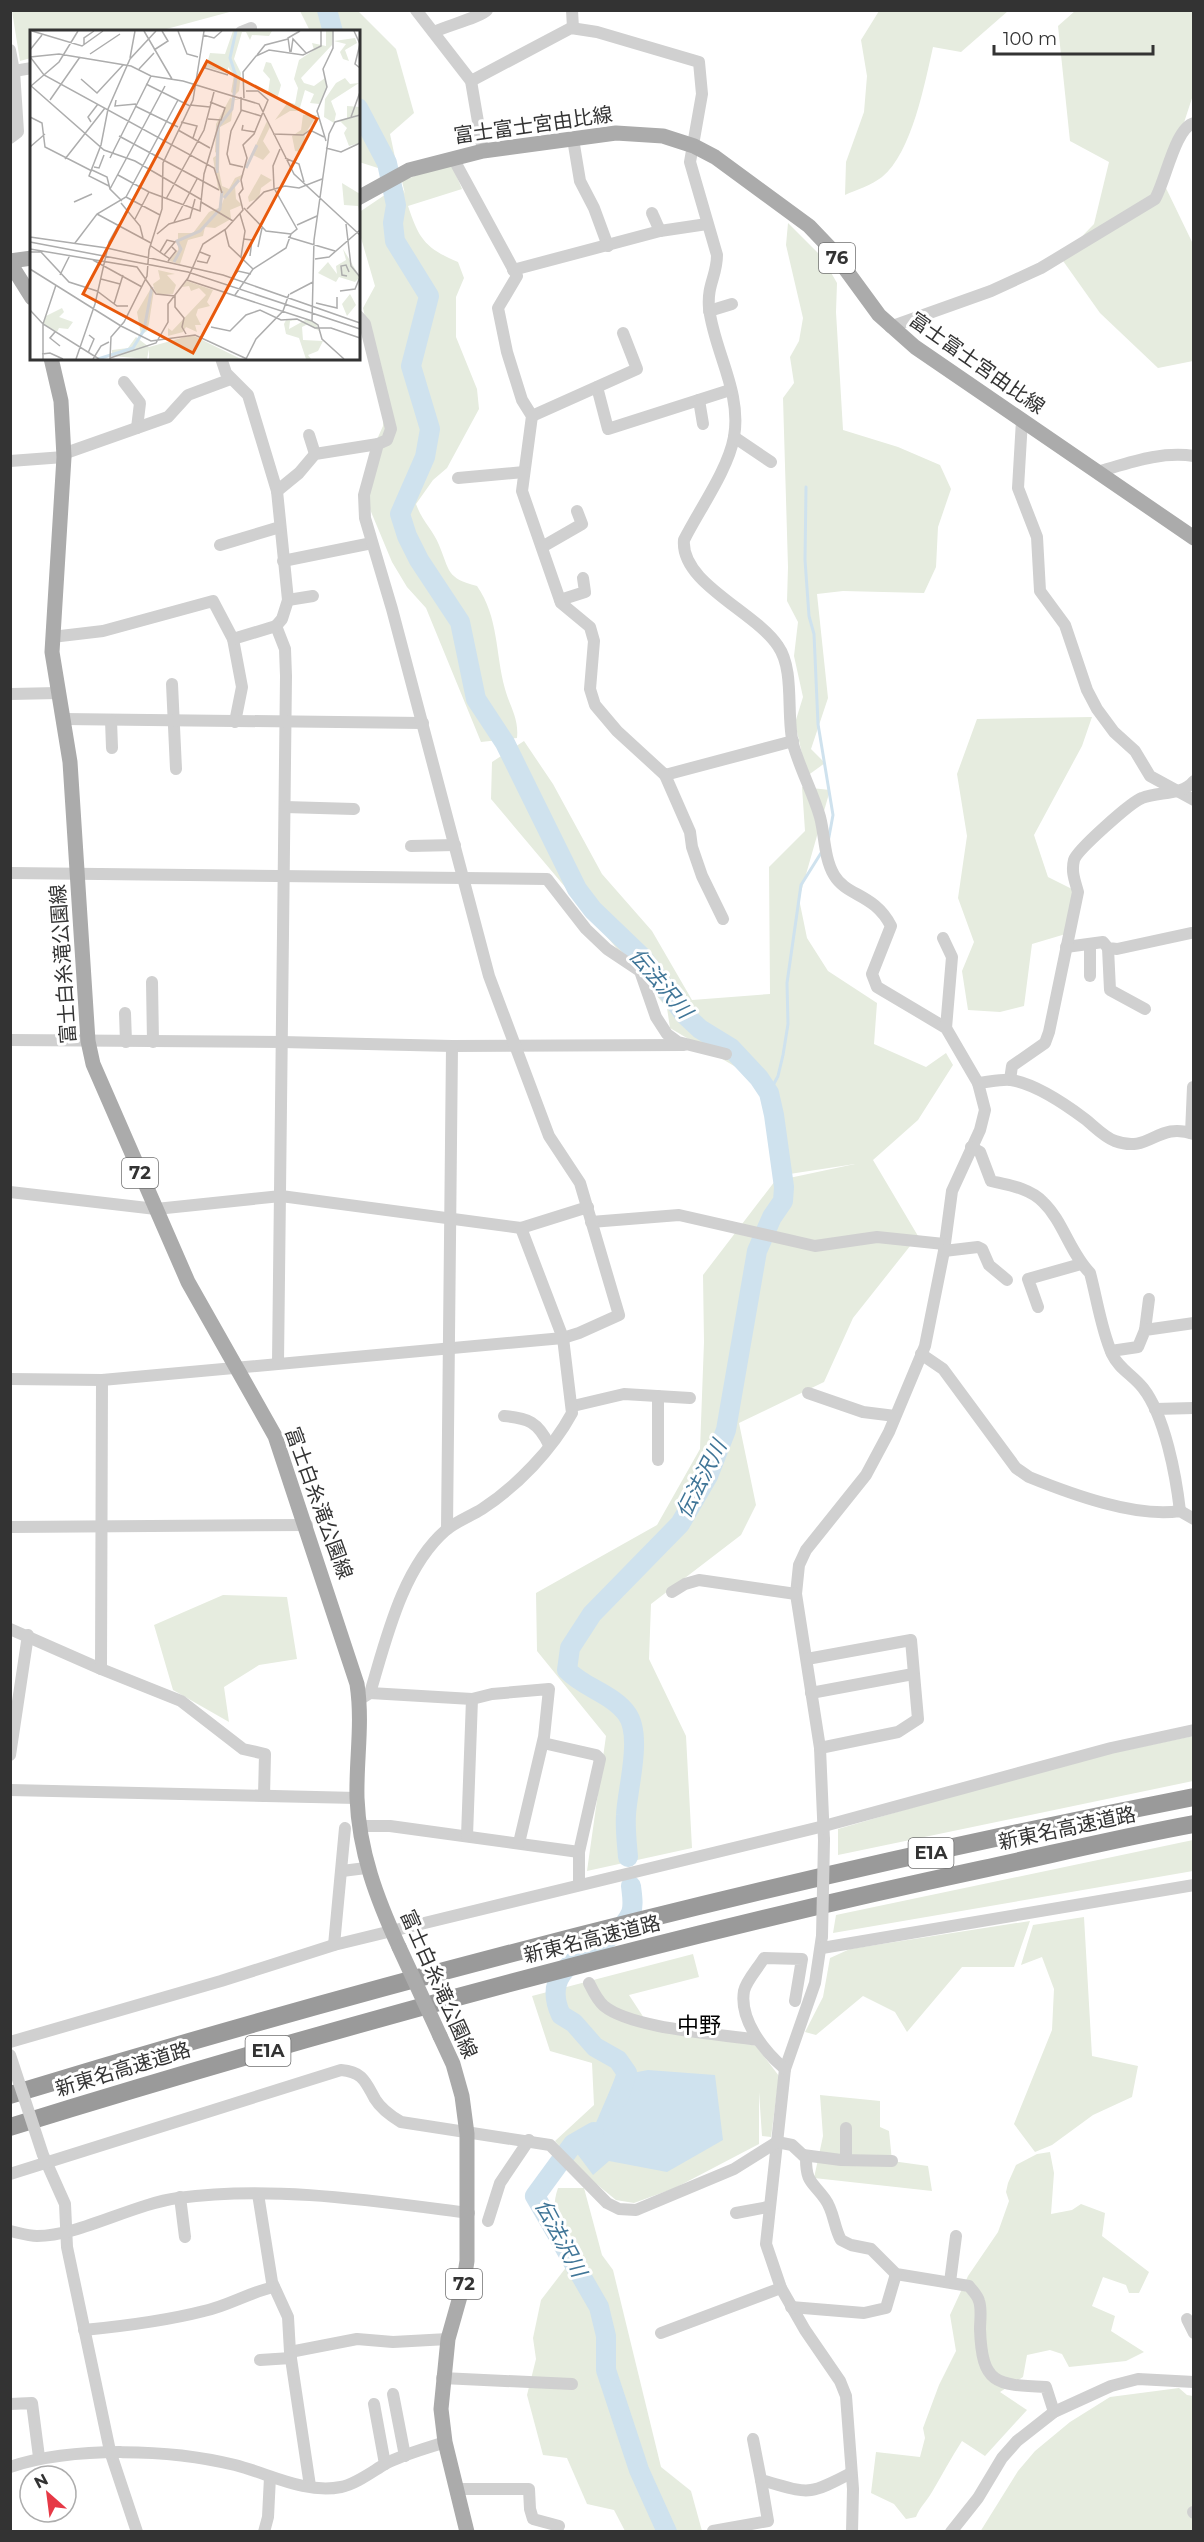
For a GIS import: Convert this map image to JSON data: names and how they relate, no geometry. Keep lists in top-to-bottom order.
{
  "streets": {
    "highway": ["新東名高速道路", "E1A"],
    "main road": [
      "富士富士宮由比線",
      "76",
      "富士白糸滝公園線",
      "72"
    ]
  },
  "districts": ["中野"],
  "water": ["伝法沢川"],
  "scale_bar": "100 m",
  "north": "top left"
}
